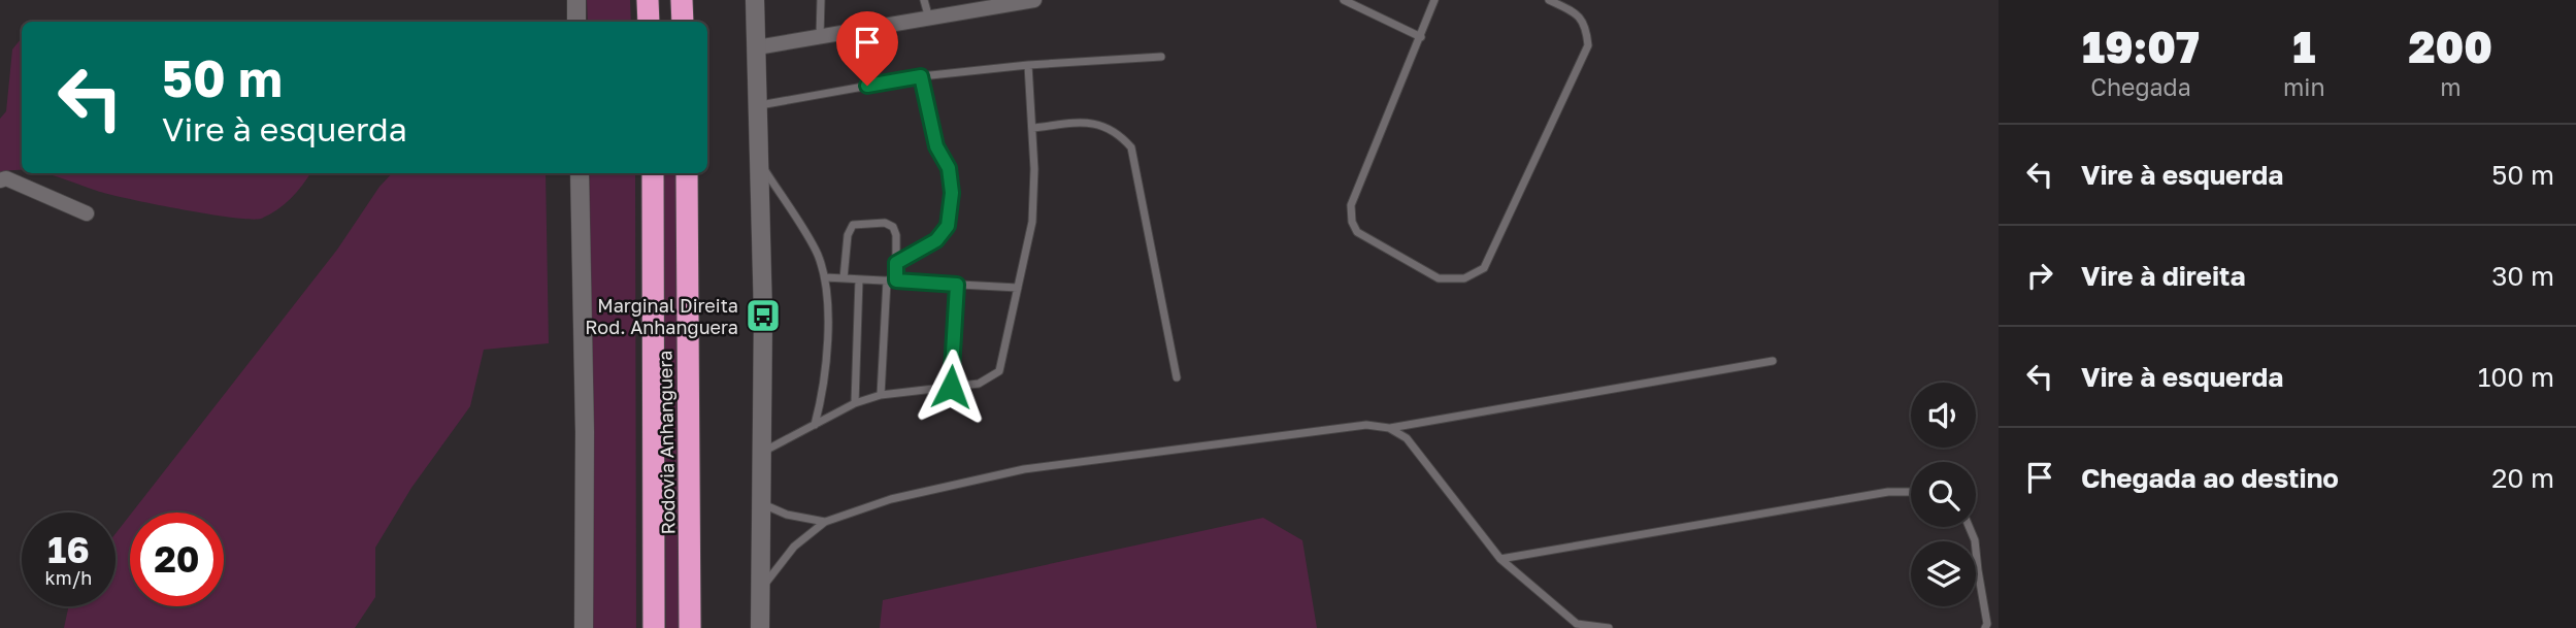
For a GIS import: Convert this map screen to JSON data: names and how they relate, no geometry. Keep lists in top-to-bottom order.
{
  "streets": {
    "highway": ["Rodovia Anhanguera"]
  },
  "places": {
    "bus stop": ["Marginal Direita Rod. Anhanguera"]
  },
  "page": {
    "eta": [
      "19:07",
      "Chegada",
      "1",
      "min",
      "200",
      "m"
    ],
    "turn": ["50 m", "Vire à esquerda"],
    "list": [
      {
        "name": "Vire à esquerda",
        "value": "50 m"
      },
      {
        "name": "Vire à direita",
        "value": "30 m"
      },
      {
        "name": "Vire à esquerda",
        "value": "100 m"
      },
      {
        "name": "Chegada ao destino",
        "value": "20 m"
      }
    ],
    "speed": "16 km/h",
    "limit": "20"
  }
}
